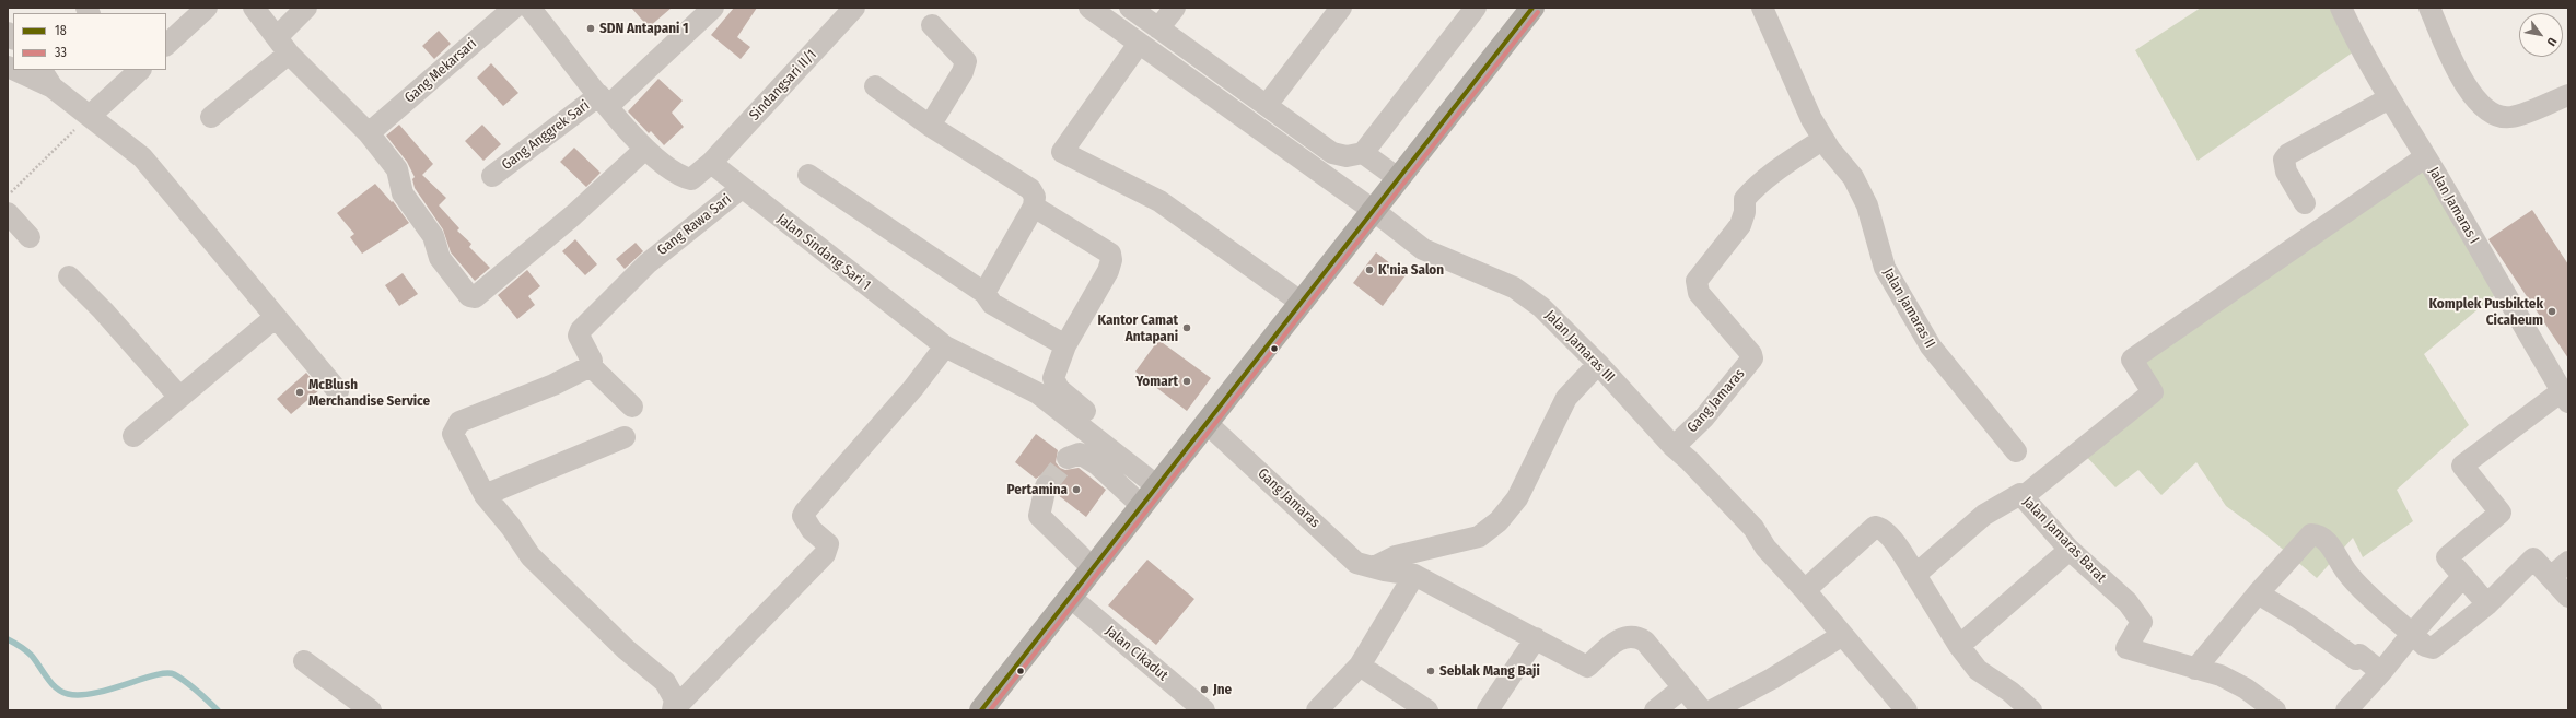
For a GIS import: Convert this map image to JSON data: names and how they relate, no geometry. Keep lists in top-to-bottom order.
{
  "streets": {
    "street": [
      "Gang Mekarsari",
      "Sindangsari II/1",
      "Gang Anggrek Sari",
      "Jalan Jamaras I",
      "Gang Rawa Sari",
      "Jalan Sindang Sari 1",
      "Jalan Jamaras II",
      "Jalan Jamaras III",
      "Gang Jamaras",
      "Jalan Jamaras Barat",
      "Jalan Cikadut"
    ]
  },
  "crossings": [
    ["Sindangsari II/1", "Jalan Sindang Sari 1"],
    ["Gang Rawa Sari", "Jalan Sindang Sari 1"],
    ["Jalan Jamaras II", "Gang Jamaras"],
    ["Jalan Jamaras III", "Gang Jamaras"]
  ],
  "places": [
    "SDN Antapani 1",
    "K'nia Salon",
    "Komplek Pusbiktek Cicaheum",
    "Kantor Camat Antapani",
    "Yomart",
    "McBlush Merchandise Service",
    "Pertamina",
    "Seblak Mang Baji",
    "Jne"
  ],
  "lines": ["transit line 18", "transit line 33"],
  "legend": ["18", "33"],
  "north": "bottom right"
}
